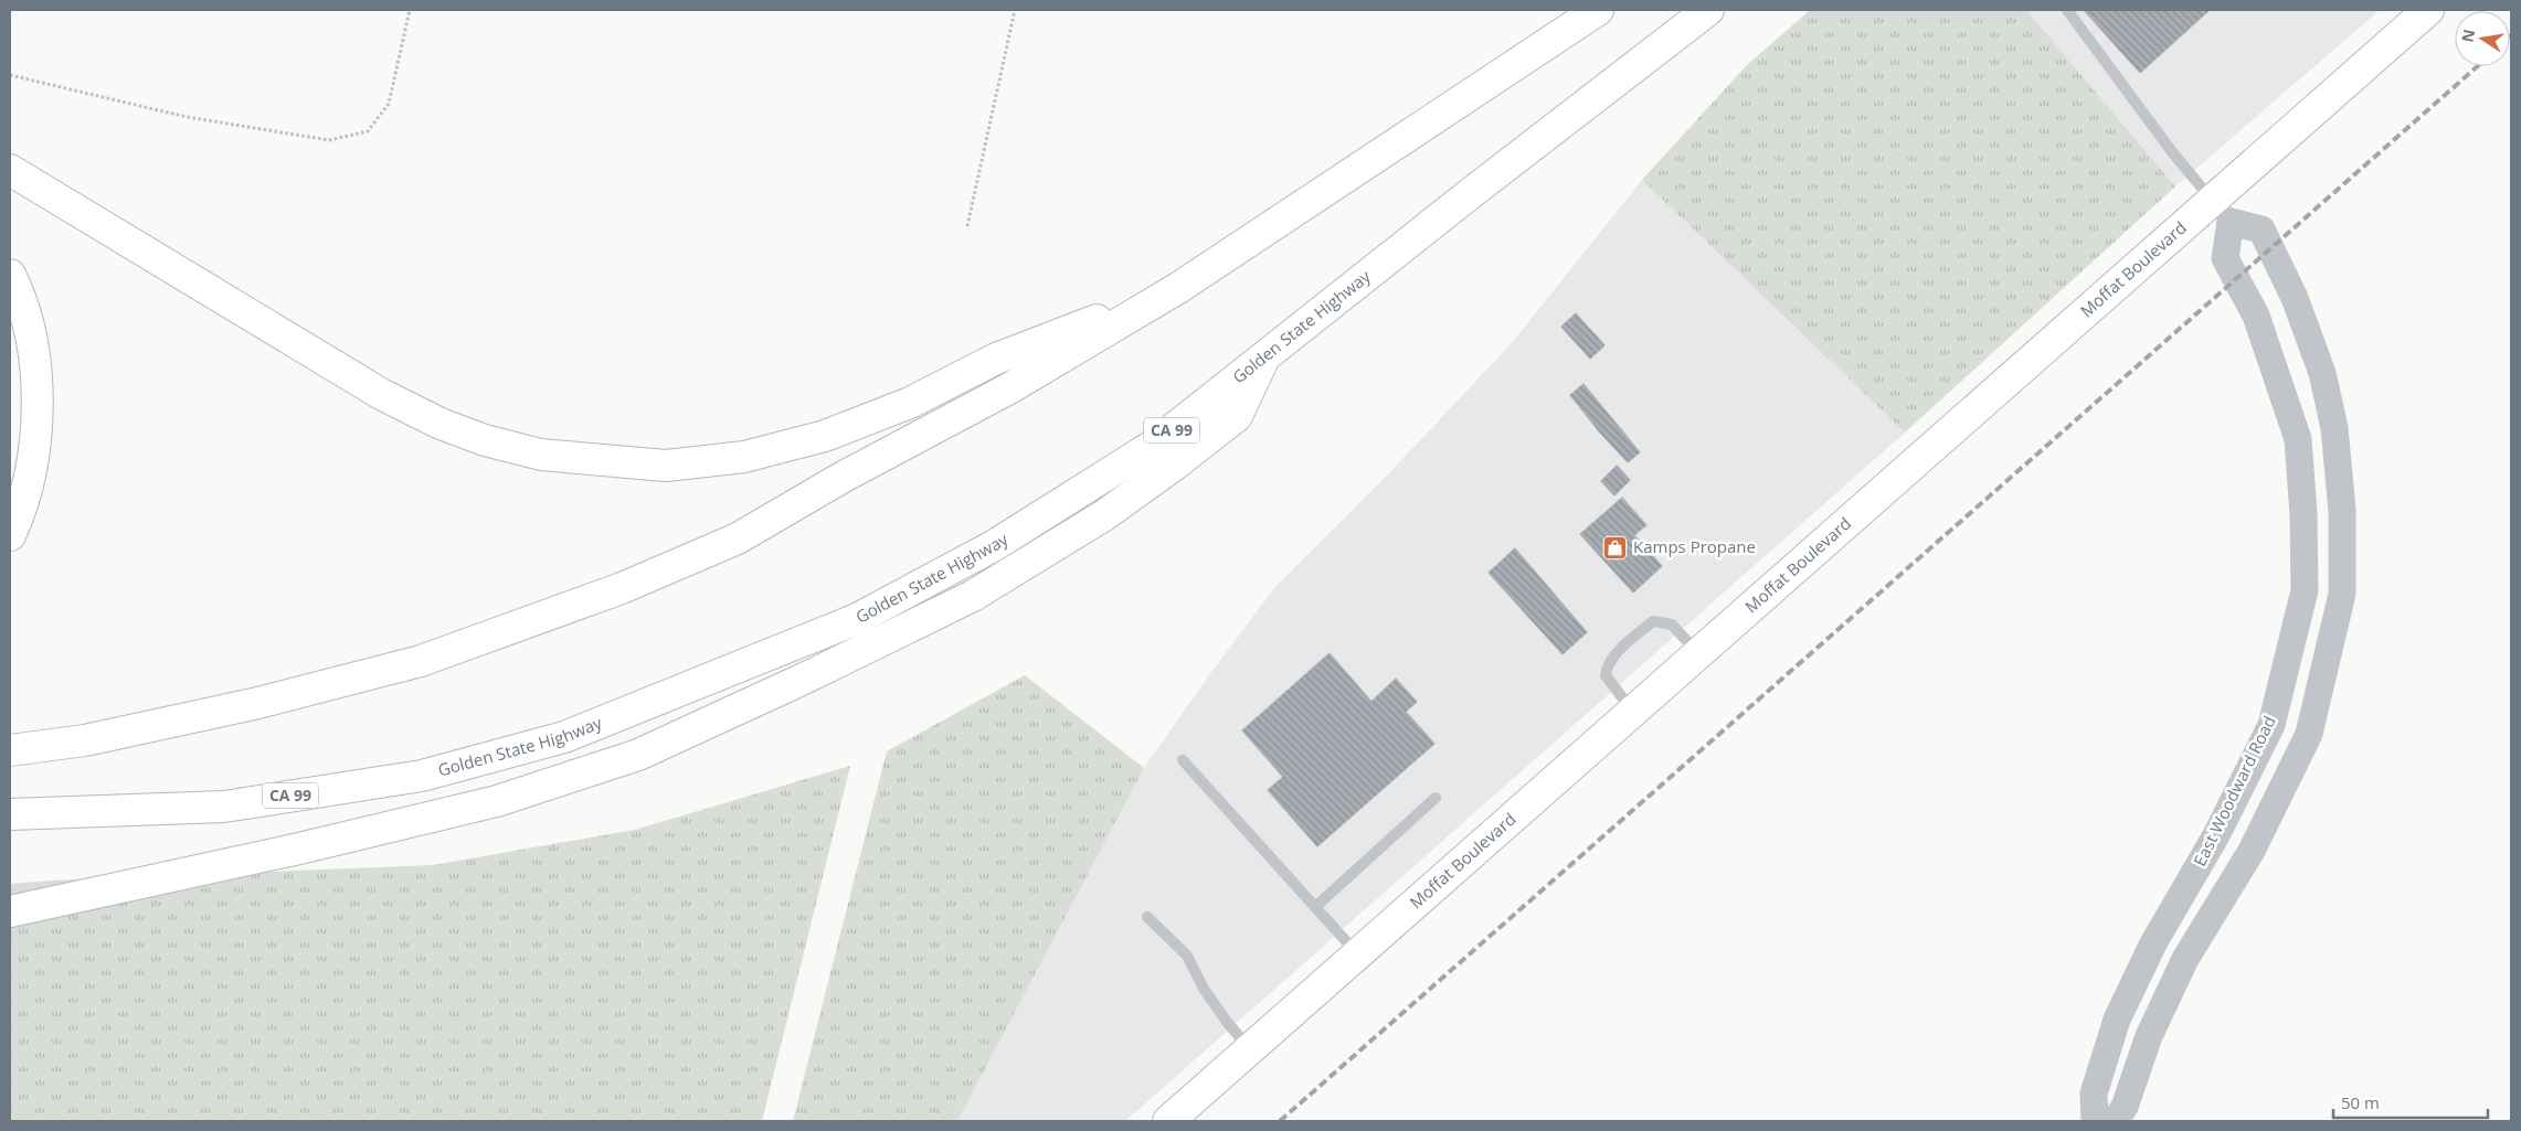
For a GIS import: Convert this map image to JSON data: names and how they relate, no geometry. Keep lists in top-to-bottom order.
{
  "streets": {
    "main road": ["Moffat Boulevard", "Golden State Highway", "CA 99"],
    "street": ["East Woodward Road"]
  },
  "crossings": [
    ["Moffat Boulevard", "East Woodward Road"]
  ],
  "places": {
    "shop": ["Kamps Propane"]
  },
  "scale_bar": "50 m",
  "north": "left"
}
